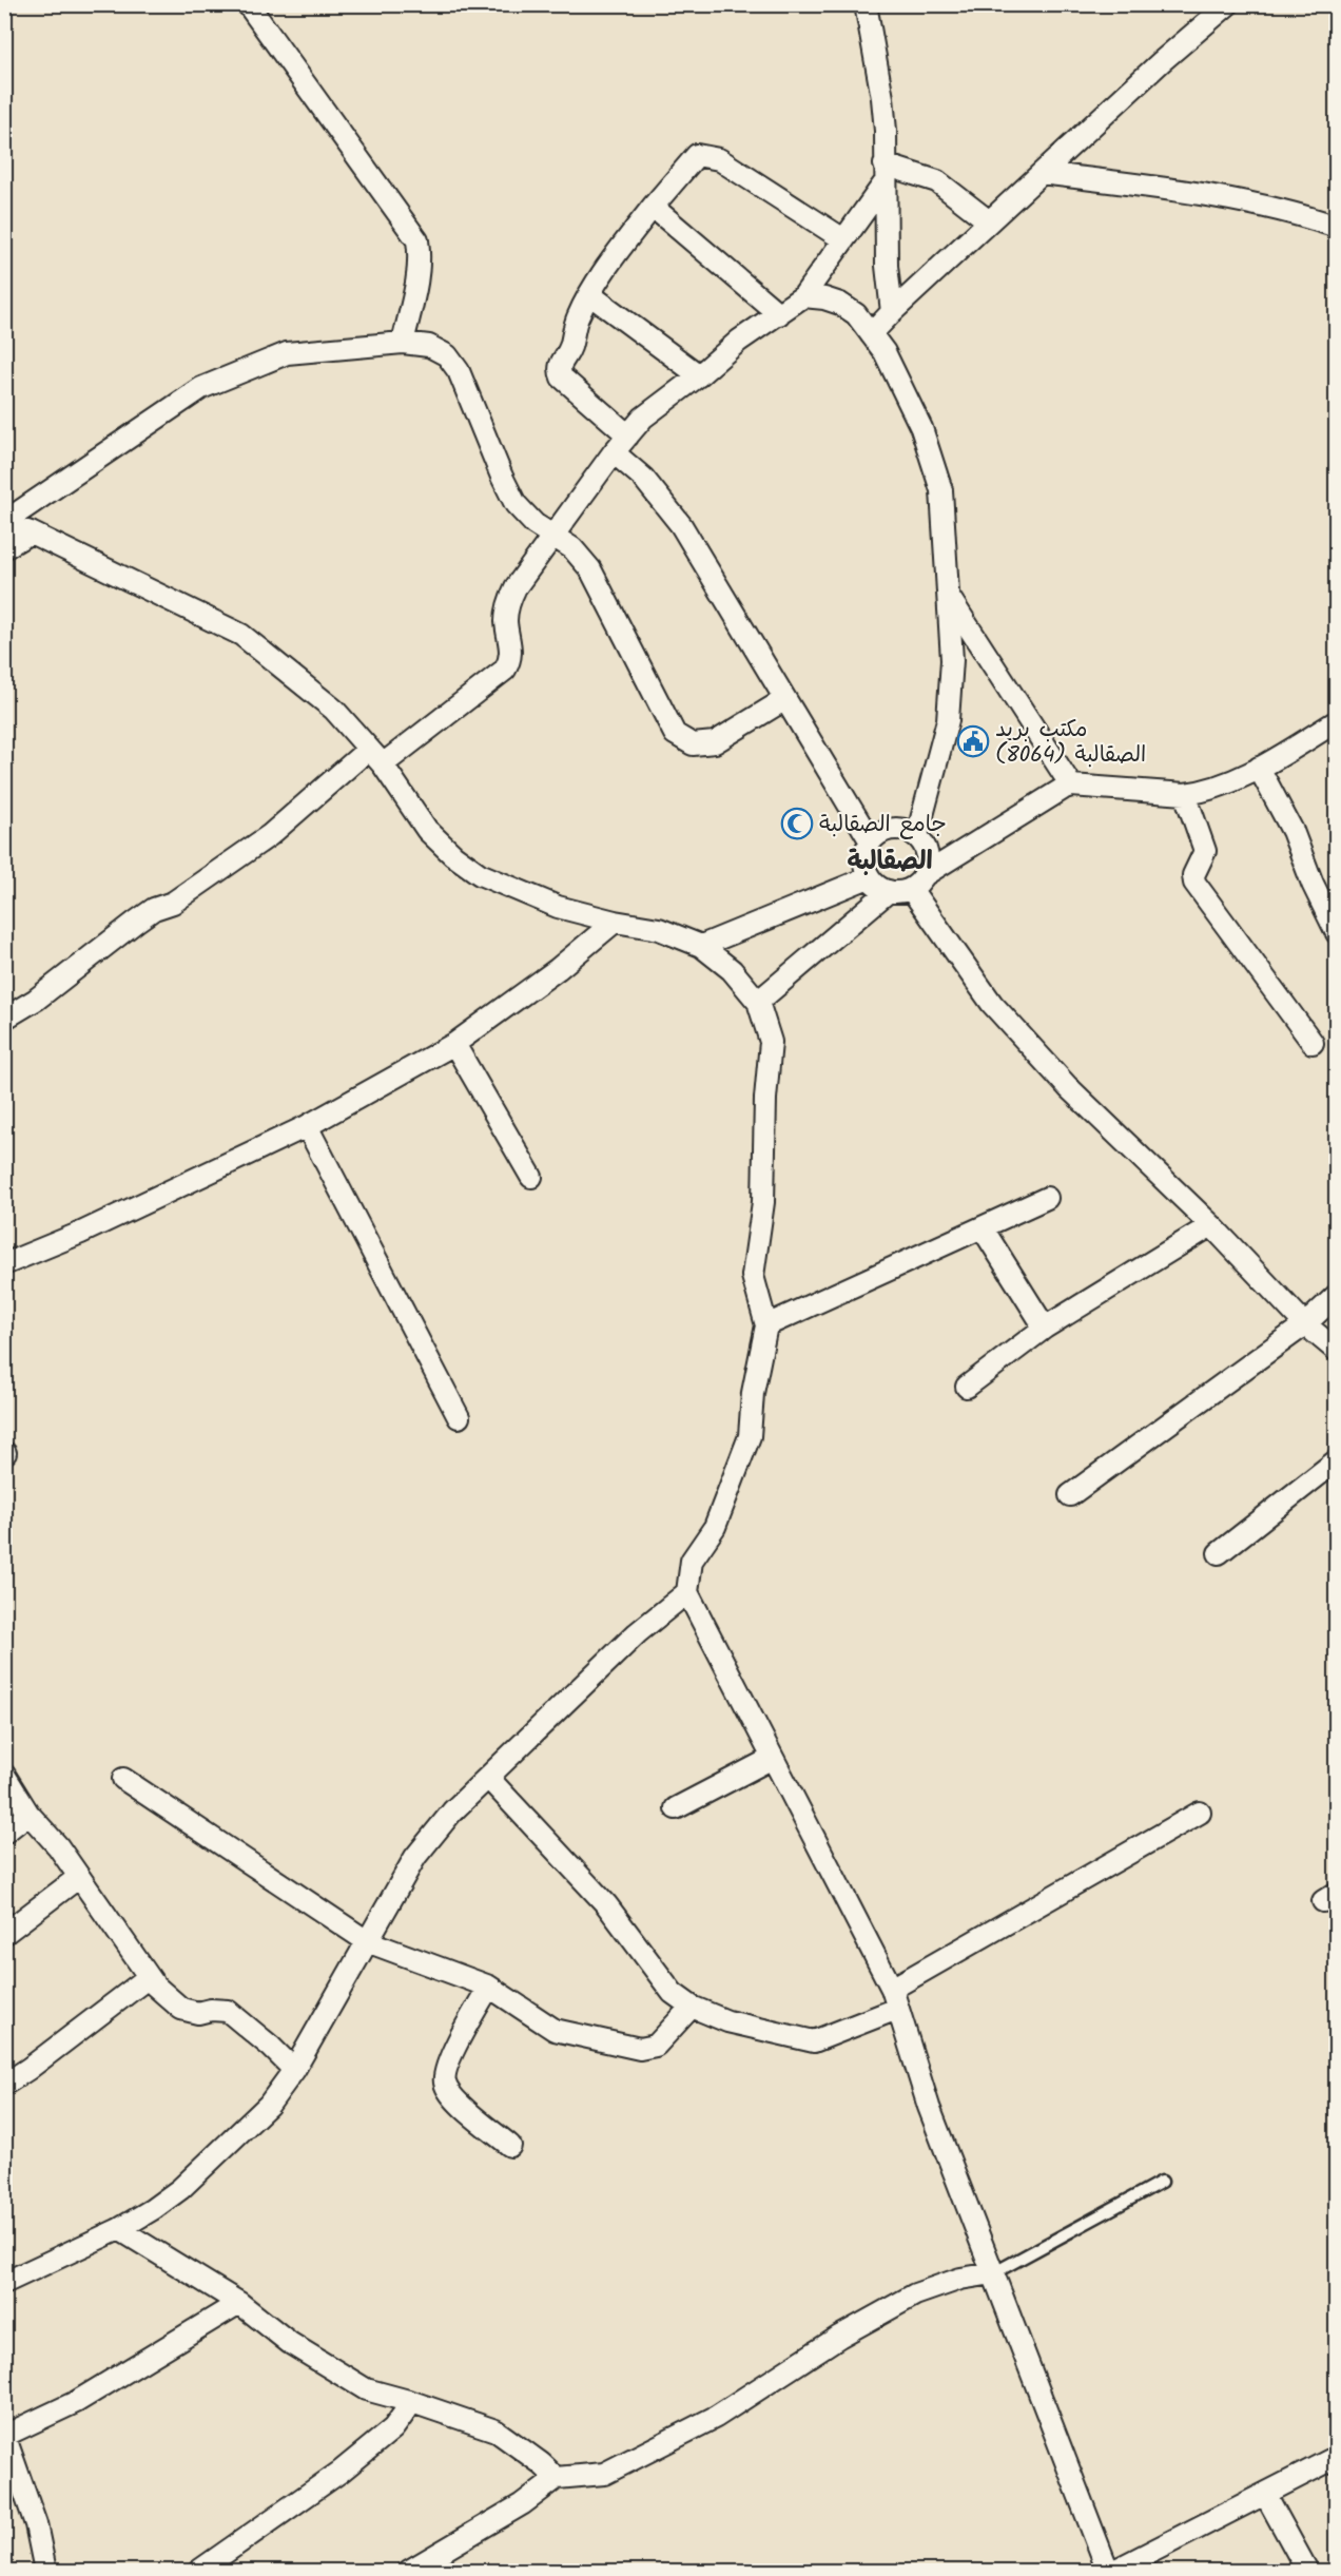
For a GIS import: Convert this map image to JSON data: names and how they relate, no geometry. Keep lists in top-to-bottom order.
{
  "districts": ["الصقالبة"],
  "places": {
    "public building": ["مكتب بريد الصقالبة (8064)"],
    "mosque": ["جامع الصقالبة"]
  }
}
